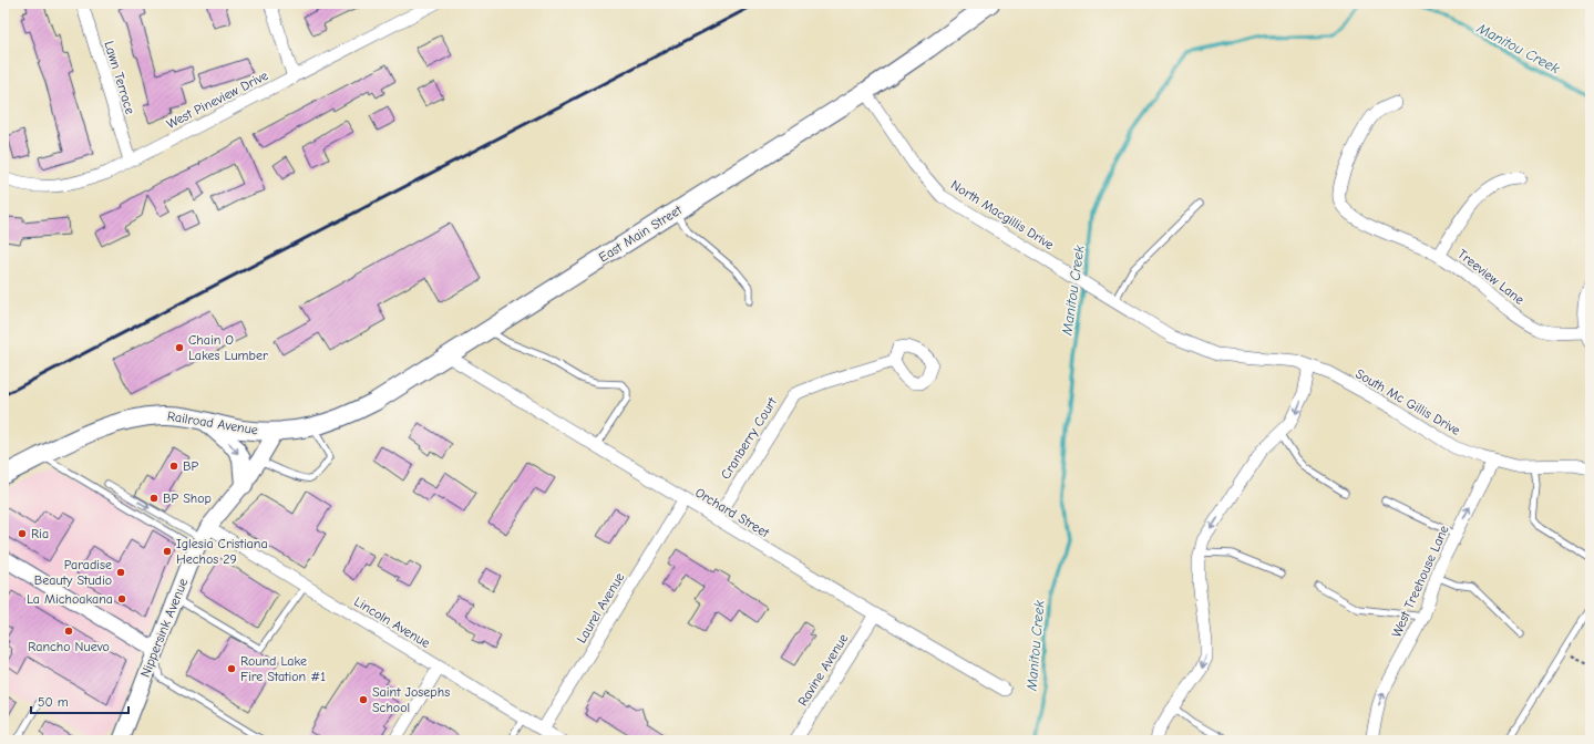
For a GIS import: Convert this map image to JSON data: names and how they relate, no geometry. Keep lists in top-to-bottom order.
{
  "streets": {
    "main road": ["East Main Street", "Railroad Avenue"],
    "street": [
      "Lawn Terrace",
      "West Pineview Drive",
      "North Macgillis Drive",
      "Treeview Lane",
      "South Mc Gillis Drive",
      "Cranberry Court",
      "Orchard Street",
      "West Treehouse Lane",
      "Laurel Avenue",
      "Lincoln Avenue",
      "Nippersink Avenue",
      "Ravine Avenue"
    ]
  },
  "crossings": [
    ["Lawn Terrace", "West Pineview Drive"],
    ["North Macgillis Drive", "East Main Street"],
    ["North Macgillis Drive", "South Mc Gillis Drive"],
    ["East Main Street", "Railroad Avenue"],
    ["East Main Street", "Orchard Street"],
    ["East Main Street", "Nippersink Avenue"],
    ["South Mc Gillis Drive", "West Treehouse Lane"],
    ["Railroad Avenue", "Nippersink Avenue"],
    ["Cranberry Court", "Orchard Street"],
    ["Orchard Street", "Laurel Avenue"],
    ["Orchard Street", "Ravine Avenue"],
    ["Laurel Avenue", "Lincoln Avenue"],
    ["Lincoln Avenue", "Nippersink Avenue"]
  ],
  "one_way": ["West Treehouse Lane"],
  "water": ["Manitou Creek"],
  "places": [
    "Chain O Lakes Lumber",
    "BP",
    "BP Shop",
    "Ria",
    "Iglesia Cristiana Hechos 29",
    "Paradise Beauty Studio",
    "La Michoakana",
    "Rancho Nuevo",
    "Round Lake Fire Station #1",
    "Saint Josephs School"
  ],
  "scale_bar": "50 m"
}
